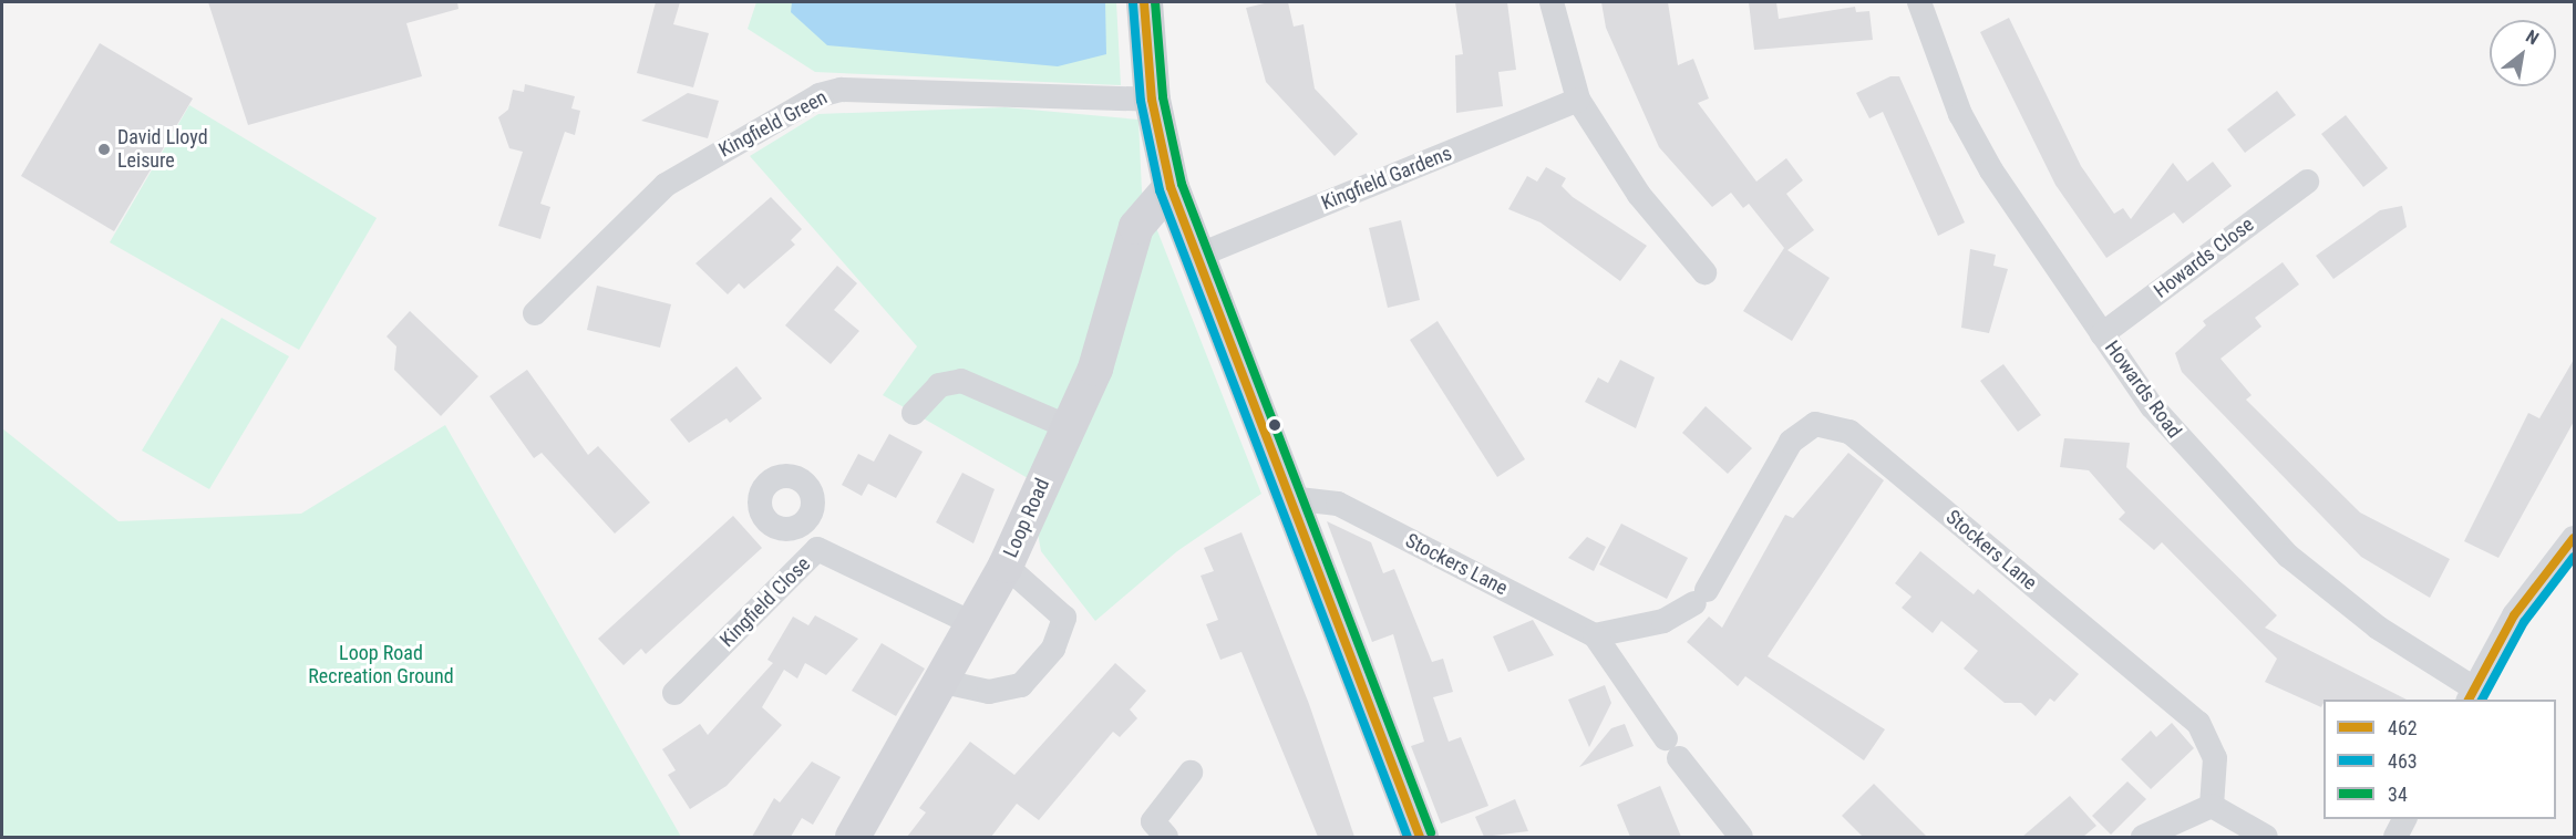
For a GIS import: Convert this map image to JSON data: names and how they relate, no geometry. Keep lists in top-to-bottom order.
{
  "streets": {
    "main road": ["Loop Road"],
    "street": [
      "Kingfield Green",
      "Kingfield Gardens",
      "Howards Close",
      "Howards Road",
      "Stockers Lane",
      "Kingfield Close"
    ]
  },
  "crossings": [
    ["Howards Close", "Howards Road"],
    ["Loop Road", "Kingfield Close"]
  ],
  "parks": ["Loop Road Recreation Ground"],
  "places": ["David Lloyd Leisure"],
  "lines": ["transit line 462", "transit line 34", "transit line 463"],
  "legend": ["462", "463", "34"],
  "north": "top right"
}
